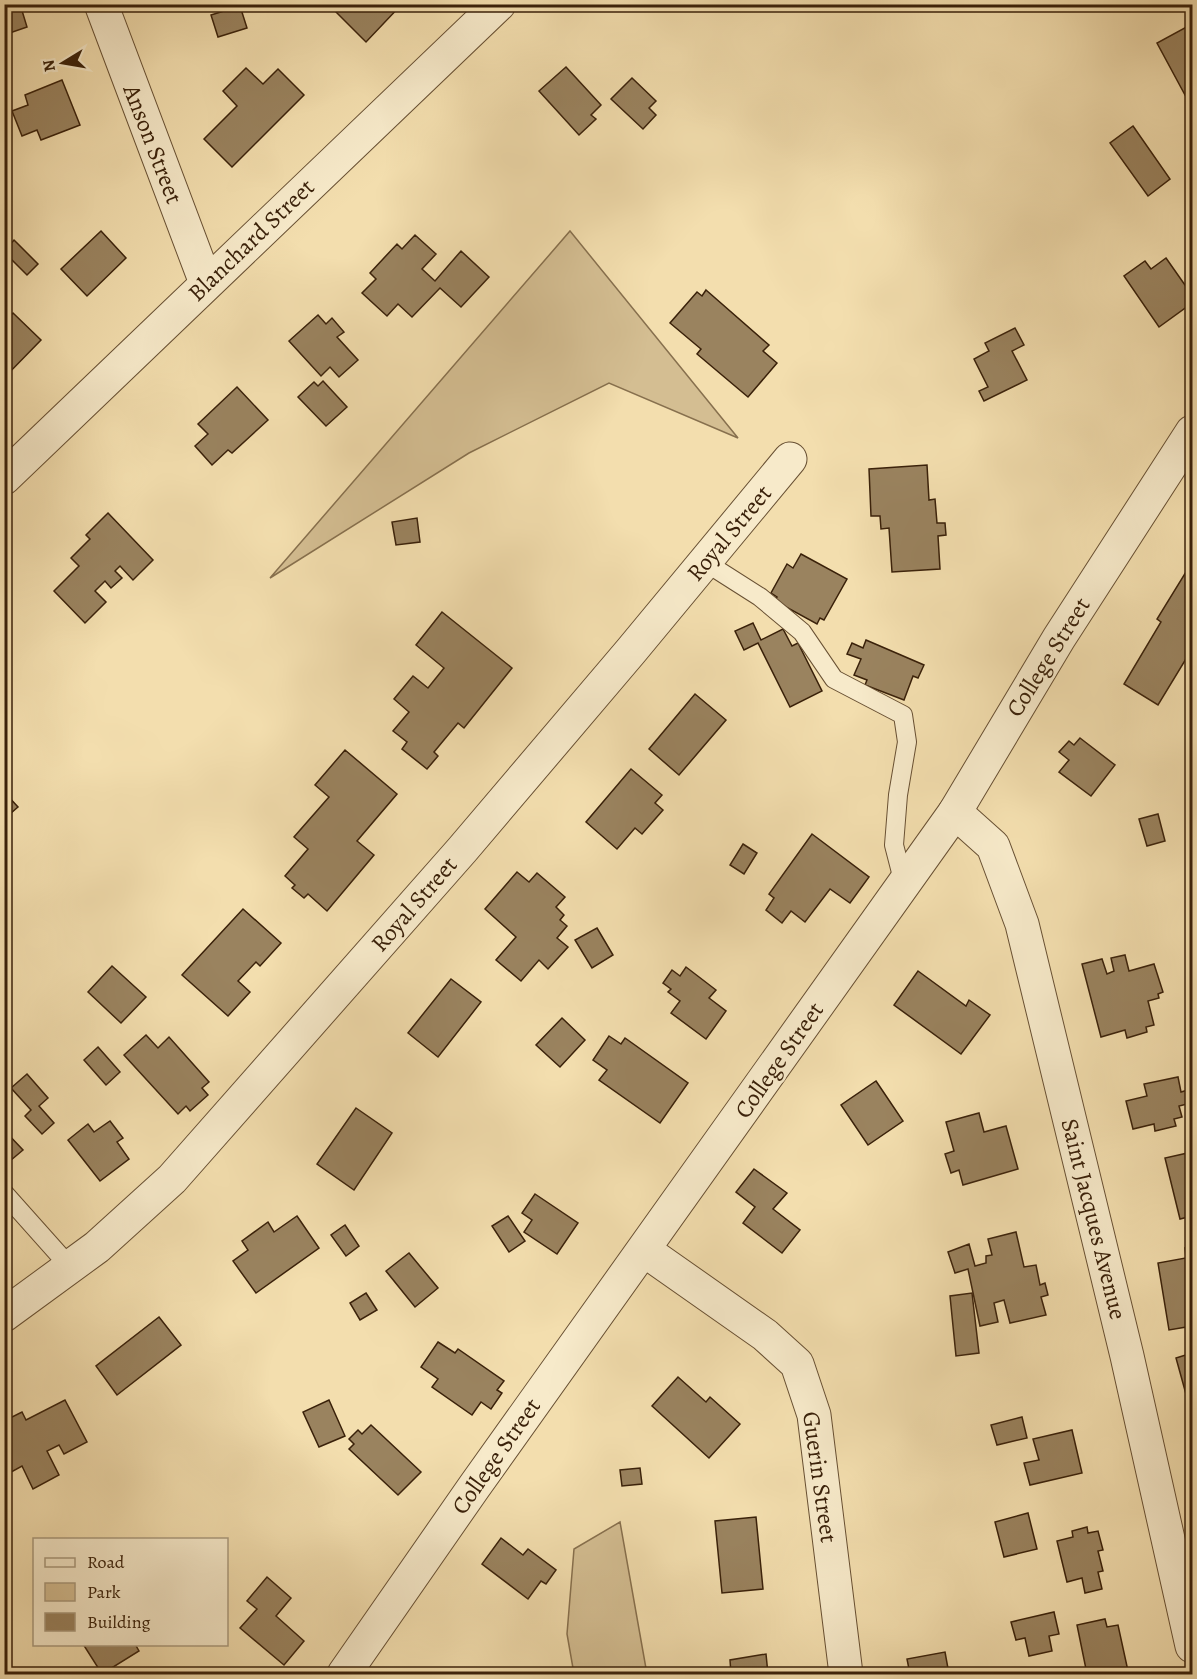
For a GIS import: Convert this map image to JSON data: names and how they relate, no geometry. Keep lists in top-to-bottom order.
{
  "streets": {
    "street": [
      "Anson Street",
      "Blanchard Street",
      "Royal Street",
      "College Street",
      "Saint Jacques Avenue",
      "Guerin Street"
    ]
  },
  "crossings": [
    ["Anson Street", "Blanchard Street"],
    ["College Street", "Saint Jacques Avenue"],
    ["College Street", "Guerin Street"]
  ],
  "legend": ["Road", "Park", "Building"],
  "north": "left"
}
